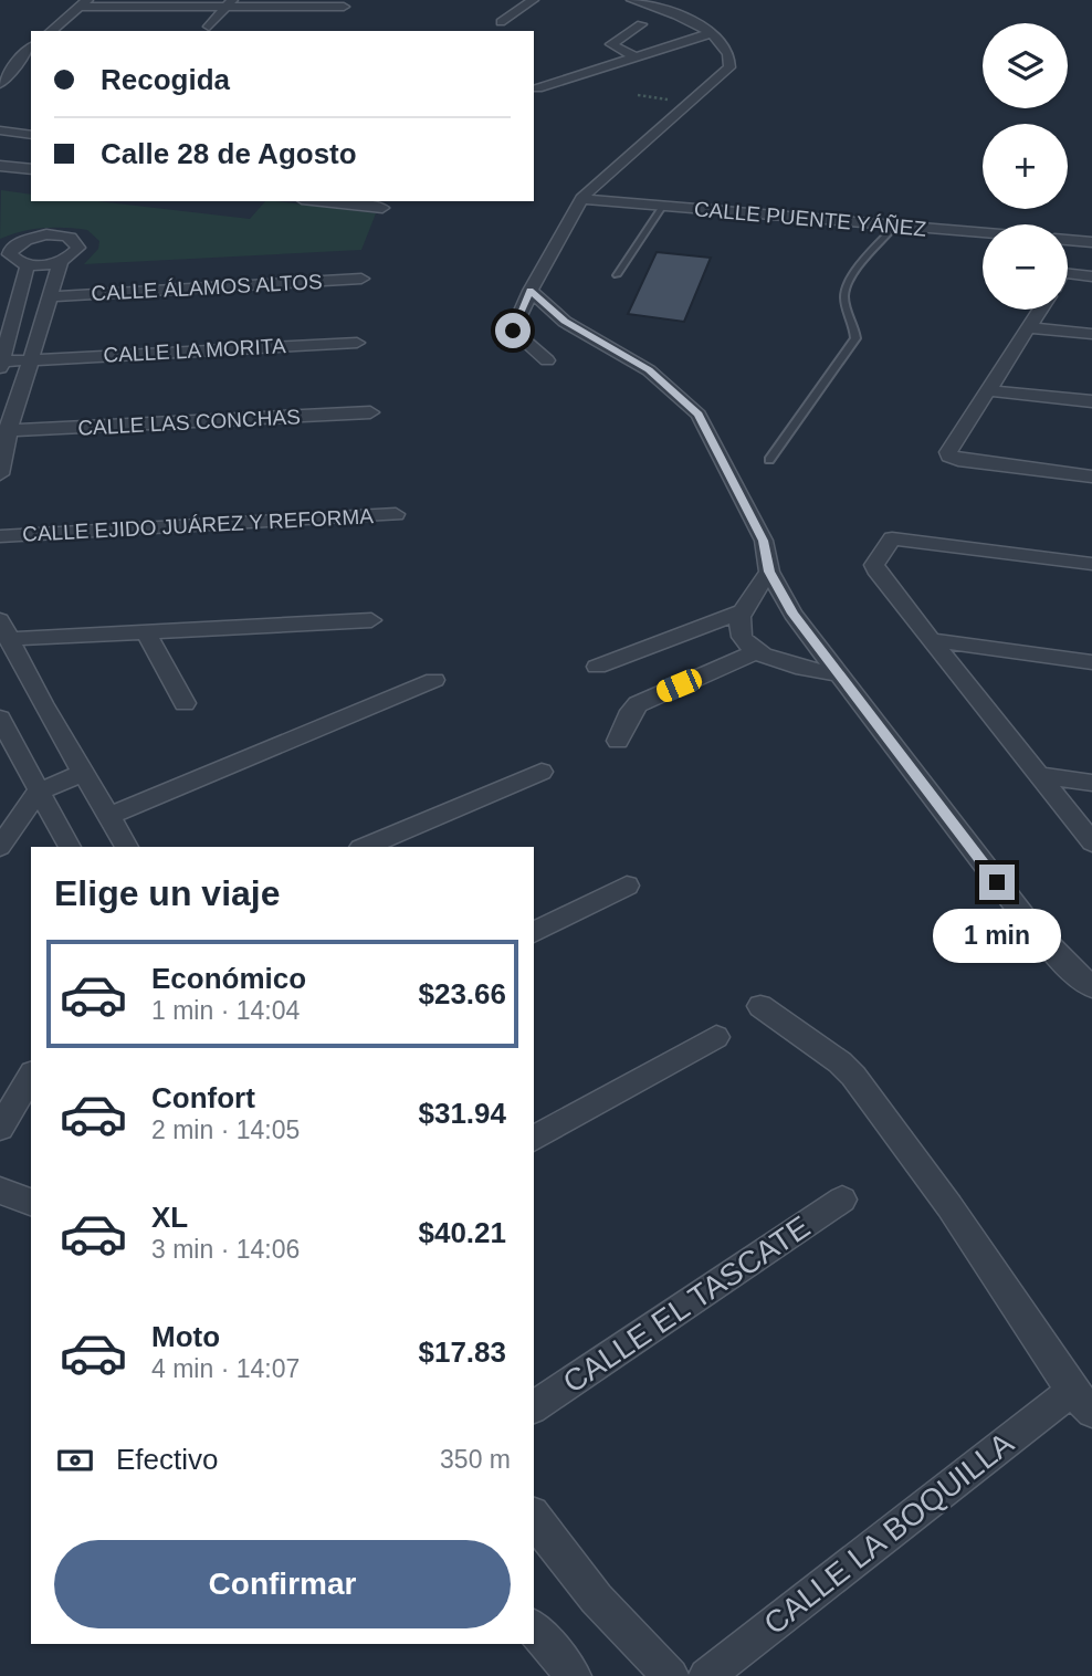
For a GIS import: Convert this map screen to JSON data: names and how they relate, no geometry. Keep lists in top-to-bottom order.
{
  "streets": {
    "street": [
      "CALLE PUENTE YÁÑEZ",
      "CALLE ÁLAMOS ALTOS",
      "CALLE LA MORITA",
      "CALLE LAS CONCHAS",
      "CALLE EJIDO JUÁREZ Y REFORMA",
      "CALLE EL TASCATE",
      "CALLE LA BOQUILLA"
    ]
  },
  "page": {
    "map_buttons": ["+", "−"],
    "banner": ["Recogida", "Calle 28 de Agosto"],
    "heading": "Elige un viaje",
    "bubble": "1 min",
    "list": [
      {
        "name": "Económico",
        "note": "1 min · 14:04",
        "value": "$23.66"
      },
      {
        "name": "Confort",
        "note": "2 min · 14:05",
        "value": "$31.94"
      },
      {
        "name": "XL",
        "note": "3 min · 14:06",
        "value": "$40.21"
      },
      {
        "name": "Moto",
        "note": "4 min · 14:07",
        "value": "$17.83"
      }
    ],
    "pay": ["Efectivo", "350 m"],
    "buttons": "Confirmar"
  }
}
